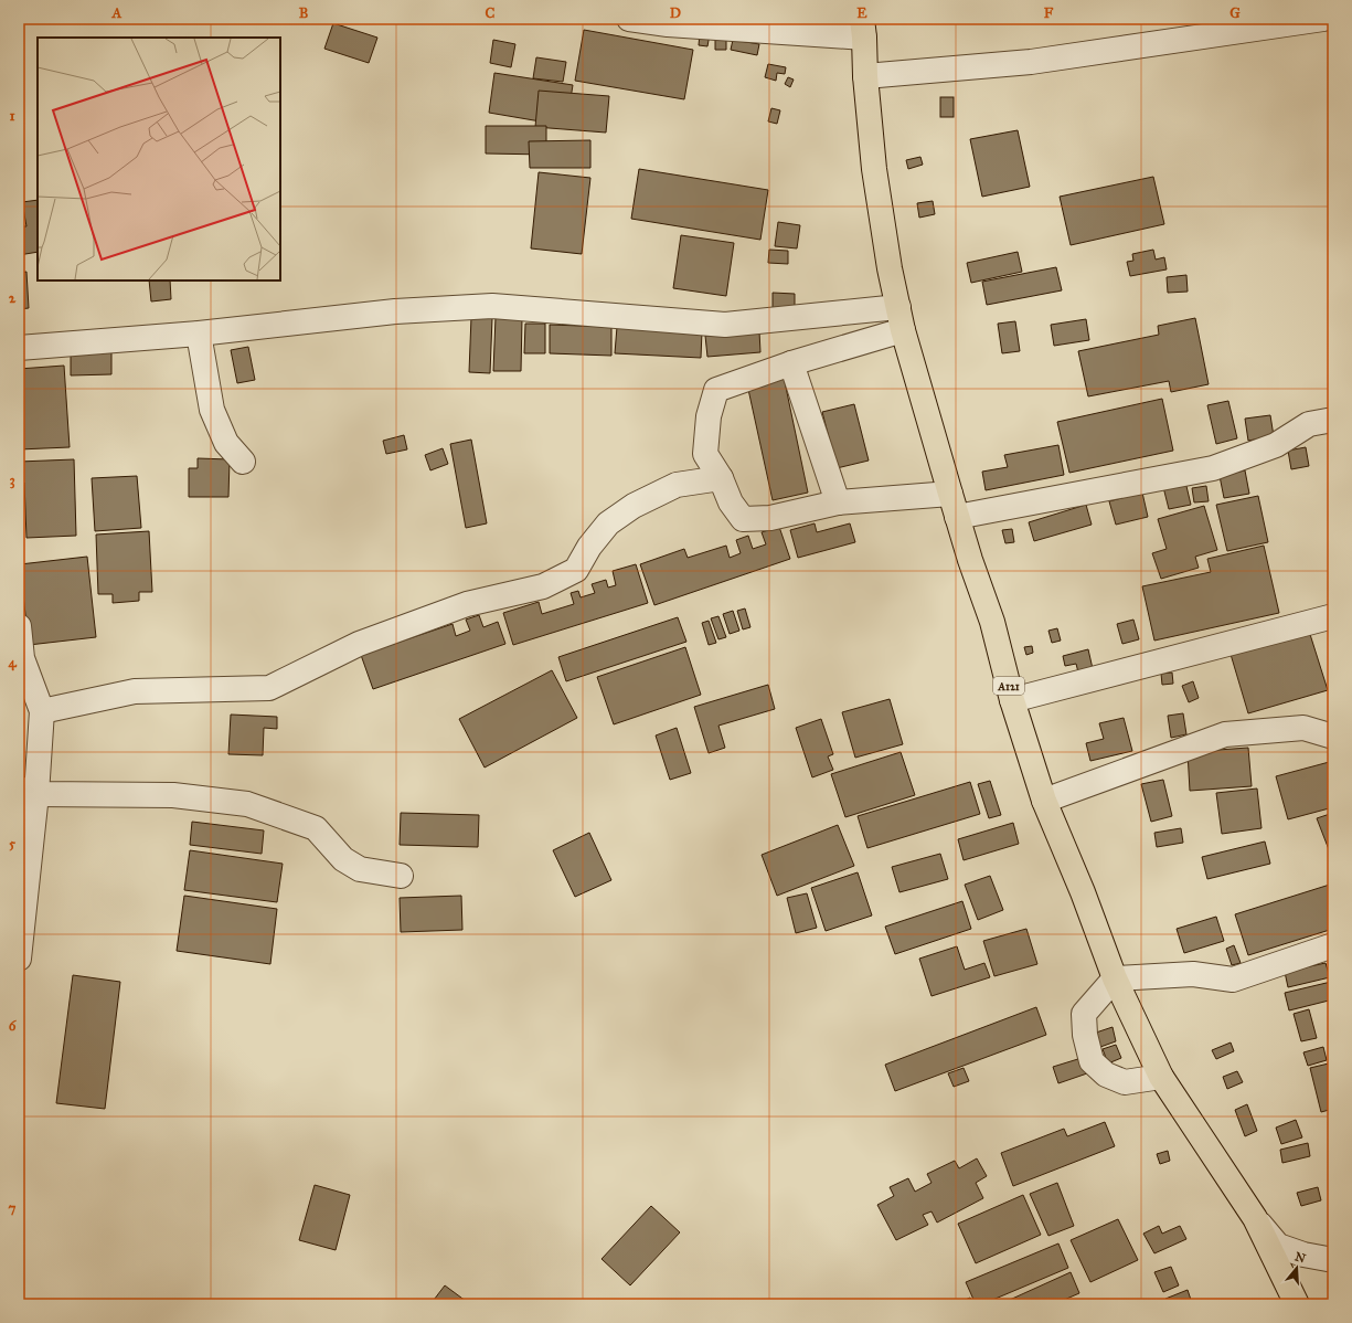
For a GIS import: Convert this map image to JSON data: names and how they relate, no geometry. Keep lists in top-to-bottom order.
{
  "streets": {
    "main road": ["A121"]
  },
  "north": "top",
  "grid": {
    "columns": [
      "A",
      "B",
      "C",
      "D",
      "E",
      "F",
      "G"
    ],
    "rows": [
      "1",
      "2",
      "3",
      "4",
      "5",
      "6",
      "7"
    ]
  }
}
